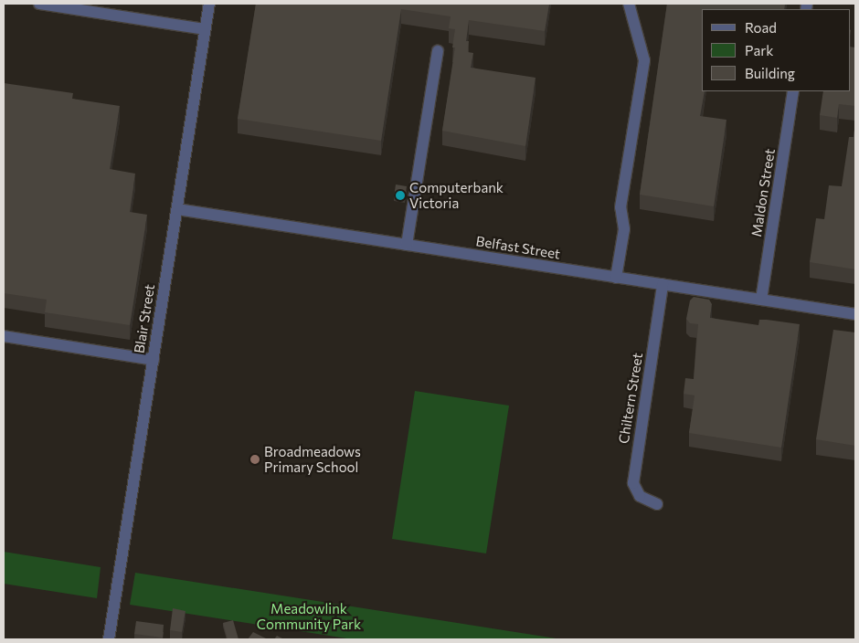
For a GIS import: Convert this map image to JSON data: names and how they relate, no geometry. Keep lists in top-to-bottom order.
{
  "streets": {
    "street": [
      "Maldon Street",
      "Belfast Street",
      "Blair Street",
      "Chiltern Street"
    ]
  },
  "crossings": [
    ["Maldon Street", "Belfast Street"],
    ["Belfast Street", "Blair Street"],
    ["Belfast Street", "Chiltern Street"]
  ],
  "parks": ["Meadowlink Community Park"],
  "places": ["Computerbank Victoria", "Broadmeadows Primary School"],
  "legend": ["Road", "Park", "Building"]
}
